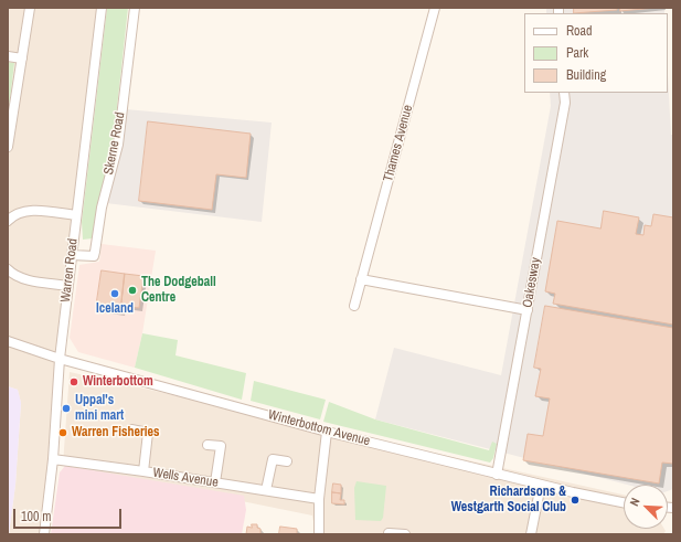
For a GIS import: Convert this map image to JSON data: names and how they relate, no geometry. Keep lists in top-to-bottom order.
{
  "streets": {
    "street": [
      "Skerne Road",
      "Thames Avenue",
      "Warren Road",
      "Oakesway",
      "Winterbottom Avenue",
      "Wells Avenue"
    ]
  },
  "crossings": [
    ["Skerne Road", "Warren Road"],
    ["Warren Road", "Winterbottom Avenue"],
    ["Warren Road", "Wells Avenue"],
    ["Oakesway", "Winterbottom Avenue"]
  ],
  "places": [
    "The Dodgeball Centre",
    "Iceland",
    "Winterbottom",
    "Uppal's mini mart",
    "Warren Fisheries",
    "Richardsons & Westgarth Social Club"
  ],
  "legend": ["Road", "Park", "Building"],
  "scale_bar": "100 m",
  "north": "top left"
}
